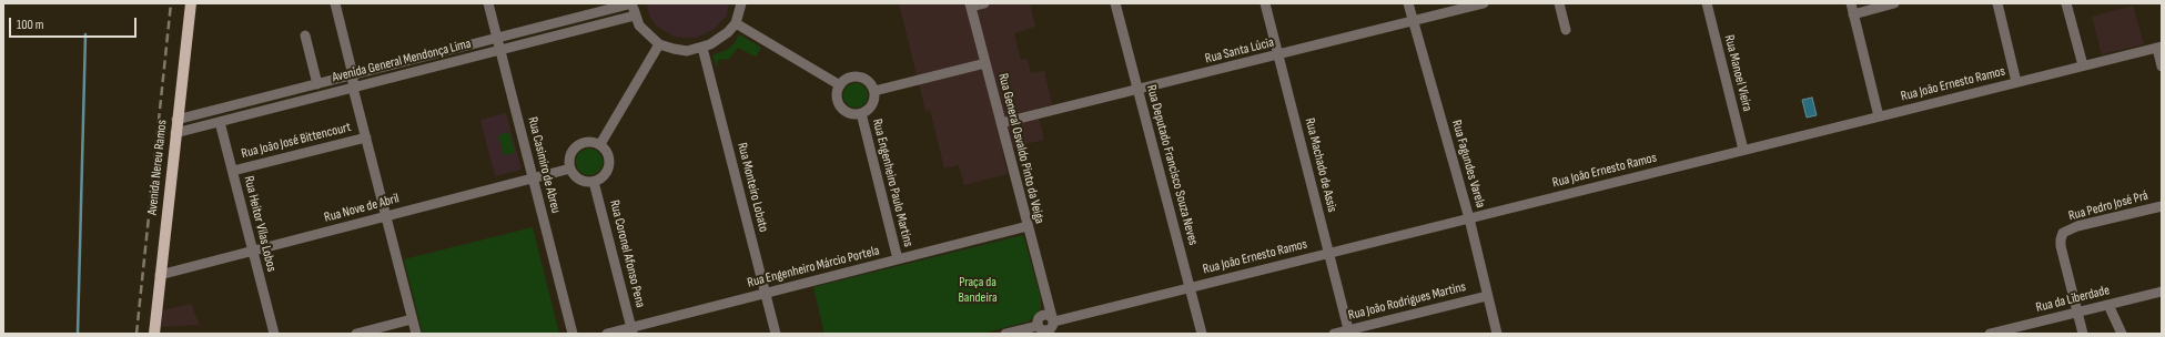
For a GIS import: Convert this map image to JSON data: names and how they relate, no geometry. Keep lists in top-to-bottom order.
{
  "streets": {
    "main road": ["Avenida Nereu Ramos"],
    "street": [
      "Rua Santa Lúcia",
      "Avenida General Mendonça Lima",
      "Rua Manoel Vieira",
      "Rua João Ernesto Ramos",
      "Rua João José Bittencourt",
      "Rua General Osvaldo Pinto da Veiga",
      "Rua Fagundes Varela",
      "Rua Casimiro de Abreu",
      "Rua Deputado Francisco Souza Neves",
      "Rua Machado de Assis",
      "Rua Engenheiro Paulo Martins",
      "Rua Monteiro Lobato",
      "Rua Pedro José Prá",
      "Rua Nove de Abril",
      "Rua Heitor Vilas Lobos",
      "Rua Coronel Afonso Pena",
      "Rua Engenheiro Márcio Portela",
      "Rua da Liberdade",
      "Rua João Rodrigues Martins"
    ]
  },
  "crossings": [
    ["Rua Santa Lúcia", "Rua General Osvaldo Pinto da Veiga"],
    ["Rua Santa Lúcia", "Rua Fagundes Varela"],
    ["Rua Santa Lúcia", "Rua Deputado Francisco Souza Neves"],
    ["Rua Santa Lúcia", "Rua Machado de Assis"],
    ["Avenida General Mendonça Lima", "Rua Casimiro de Abreu"],
    ["Avenida General Mendonça Lima", "Avenida Nereu Ramos"],
    ["Avenida General Mendonça Lima", "Rua Heitor Vilas Lobos"],
    ["Rua Manoel Vieira", "Rua João Ernesto Ramos"],
    ["Rua João Ernesto Ramos", "Rua General Osvaldo Pinto da Veiga"],
    ["Rua João Ernesto Ramos", "Rua Fagundes Varela"],
    ["Rua João Ernesto Ramos", "Rua Deputado Francisco Souza Neves"],
    ["Rua João Ernesto Ramos", "Rua Machado de Assis"],
    ["Rua João José Bittencourt", "Rua Heitor Vilas Lobos"],
    ["Rua General Osvaldo Pinto da Veiga", "Rua Engenheiro Márcio Portela"],
    ["Rua Fagundes Varela", "Rua João Rodrigues Martins"],
    ["Rua Casimiro de Abreu", "Rua Nove de Abril"],
    ["Rua Machado de Assis", "Rua João Rodrigues Martins"],
    ["Avenida Nereu Ramos", "Rua Nove de Abril"],
    ["Rua Engenheiro Paulo Martins", "Rua Engenheiro Márcio Portela"],
    ["Rua Monteiro Lobato", "Rua Engenheiro Márcio Portela"],
    ["Rua Pedro José Prá", "Rua da Liberdade"],
    ["Rua Nove de Abril", "Rua Heitor Vilas Lobos"],
    ["Rua Nove de Abril", "Rua Coronel Afonso Pena"],
    ["Rua Coronel Afonso Pena", "Rua Engenheiro Márcio Portela"]
  ],
  "parks": ["Praça da Bandeira"],
  "scale_bar": "100 m"
}
